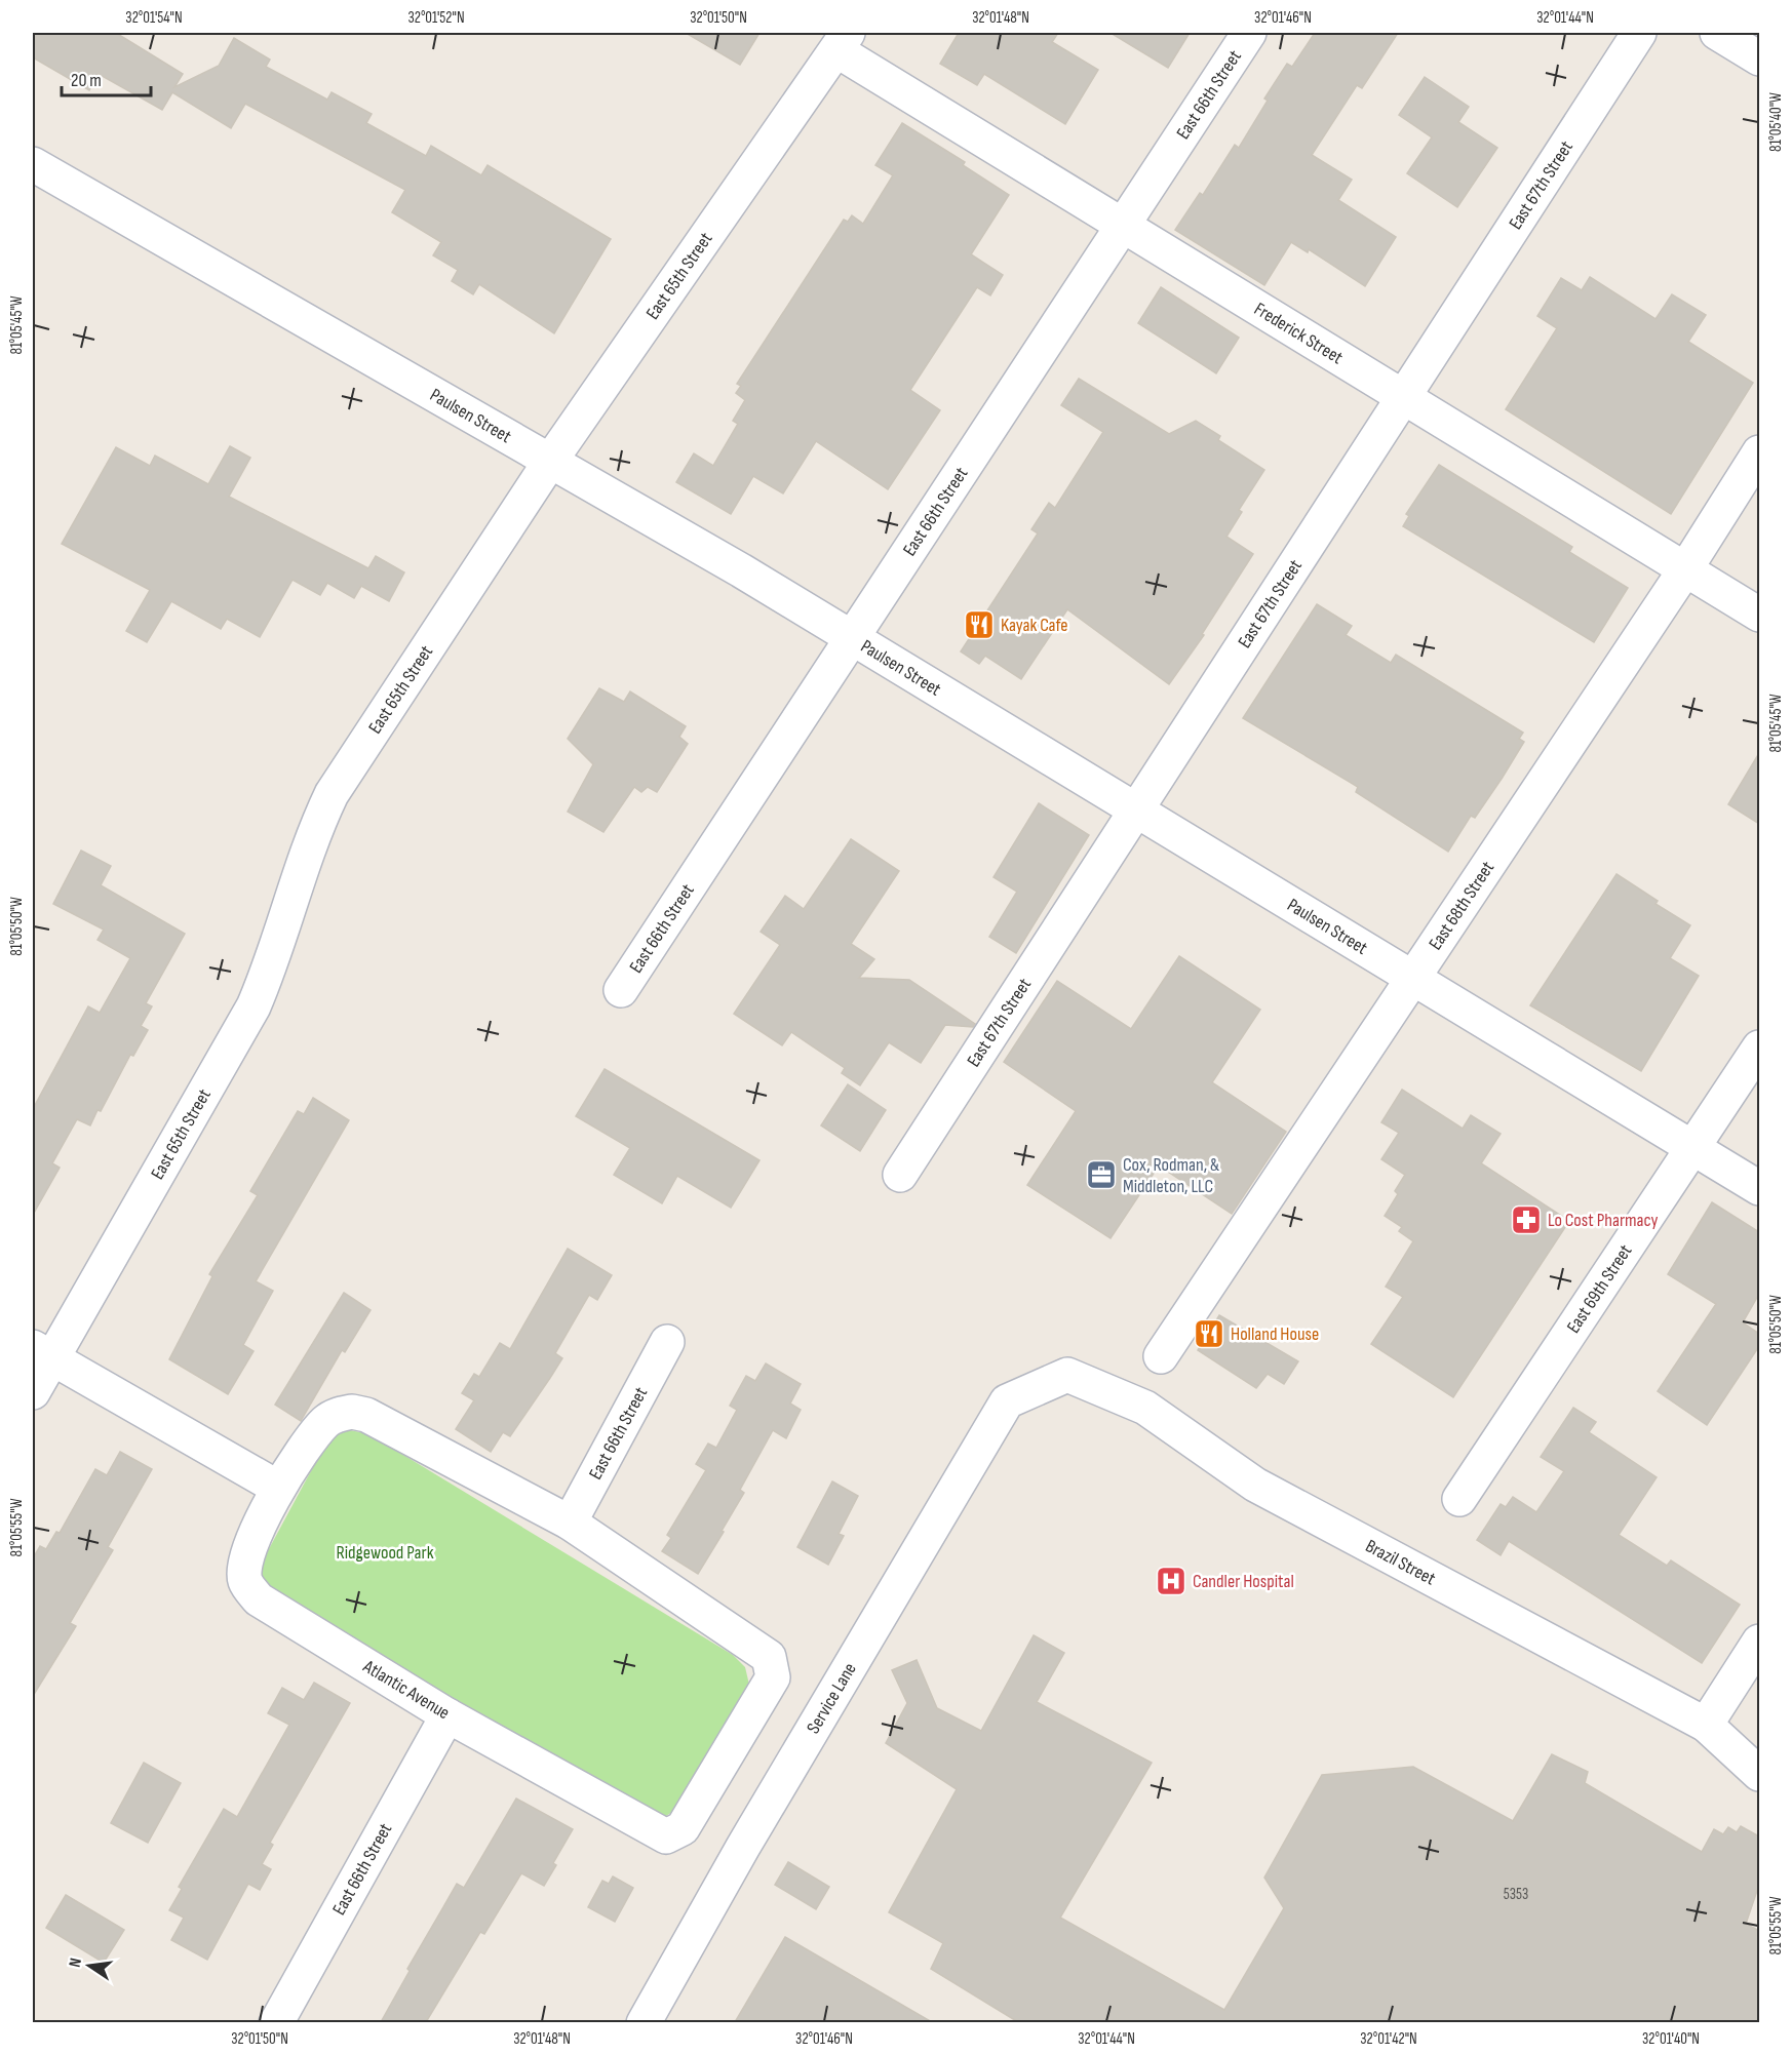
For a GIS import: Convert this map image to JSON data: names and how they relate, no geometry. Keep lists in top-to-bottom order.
{
  "streets": {
    "street": [
      "East 66th Street",
      "East 67th Street",
      "East 65th Street",
      "Frederick Street",
      "Paulsen Street",
      "East 68th Street",
      "East 69th Street",
      "Brazil Street",
      "Atlantic Avenue",
      "Service Lane"
    ]
  },
  "crossings": [
    ["East 66th Street", "Frederick Street"],
    ["East 66th Street", "Paulsen Street"],
    ["East 66th Street", "Atlantic Avenue"],
    ["East 67th Street", "Frederick Street"],
    ["East 67th Street", "Paulsen Street"],
    ["East 65th Street", "Frederick Street"],
    ["East 65th Street", "Paulsen Street"],
    ["Frederick Street", "East 68th Street"],
    ["Paulsen Street", "East 68th Street"],
    ["Paulsen Street", "East 69th Street"],
    ["Brazil Street", "Service Lane"]
  ],
  "parks": ["Ridgewood Park"],
  "places": {
    "restaurant": ["Kayak Cafe", "Holland House"],
    "office": ["Cox, Rodman, & Middleton, LLC"],
    "pharmacy": ["Lo Cost Pharmacy"],
    "hospital": ["Candler Hospital"]
  },
  "house_numbers": ["5353"],
  "scale_bar": "20 m",
  "north": "left",
  "coordinates": [
    "32°01'54\"N",
    "32°01'52\"N",
    "32°01'50\"N",
    "32°01'48\"N",
    "32°01'46\"N",
    "32°01'44\"N",
    "81°05'40\"W",
    "81°05'45\"W",
    "81°05'50\"W",
    "81°05'55\"W",
    "32°01'42\"N",
    "32°01'40\"N"
  ]
}
